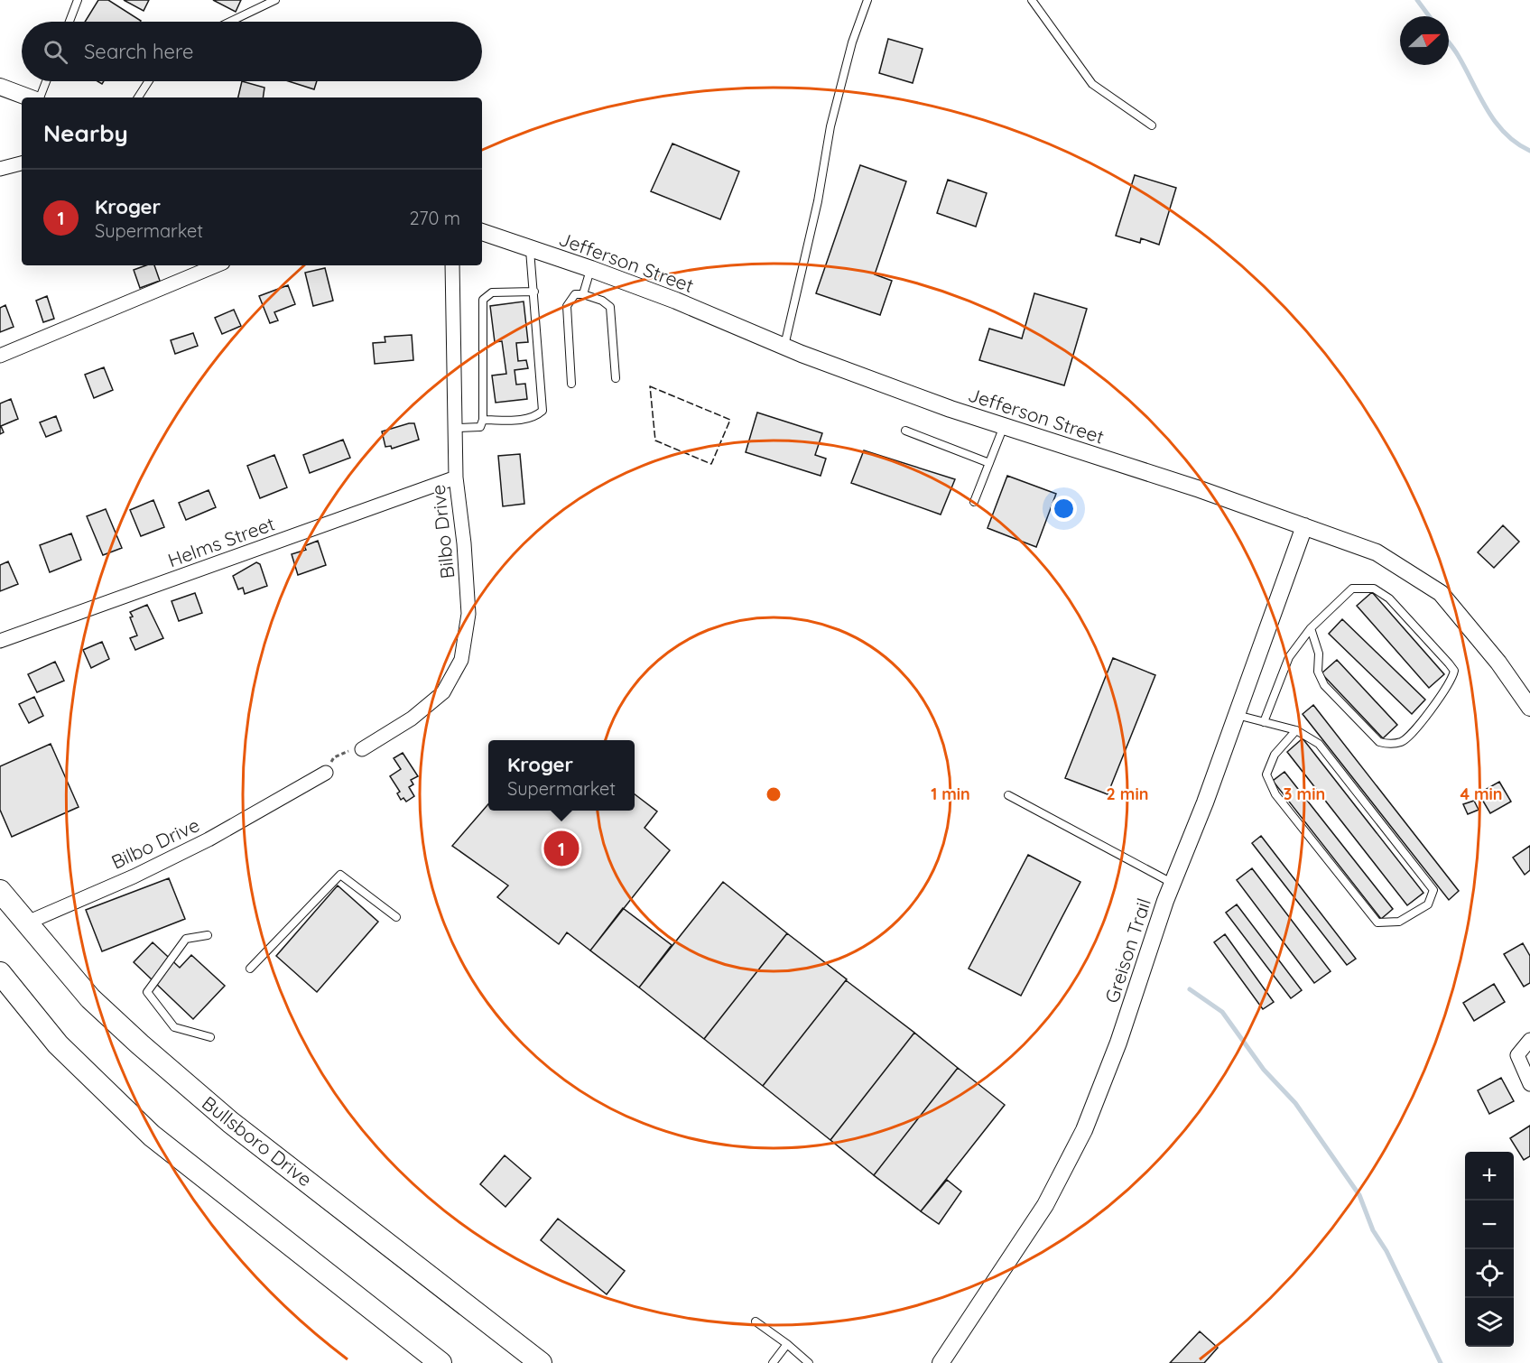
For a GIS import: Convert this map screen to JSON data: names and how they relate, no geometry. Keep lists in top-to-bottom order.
{
  "streets": {
    "main road": ["Bullsboro Drive"],
    "street": [
      "Jefferson Street",
      "Bilbo Drive",
      "Helms Street",
      "Greison Trail"
    ]
  },
  "crossings": [
    ["Jefferson Street", "Greison Trail"],
    ["Bilbo Drive", "Helms Street"],
    ["Bilbo Drive", "Bullsboro Drive"]
  ],
  "north": "right",
  "page": {
    "search": "Search here",
    "heading": "Nearby",
    "list": [
      {
        "mark": "1",
        "name": "Kroger",
        "note": "Supermarket",
        "value": "270 m"
      }
    ],
    "popup": ["Kroger", "Supermarket"],
    "pins": "1",
    "map_buttons": ["+", "−"]
  },
  "rings": [
    "1 min",
    "2 min",
    "3 min",
    "4 min"
  ]
}
